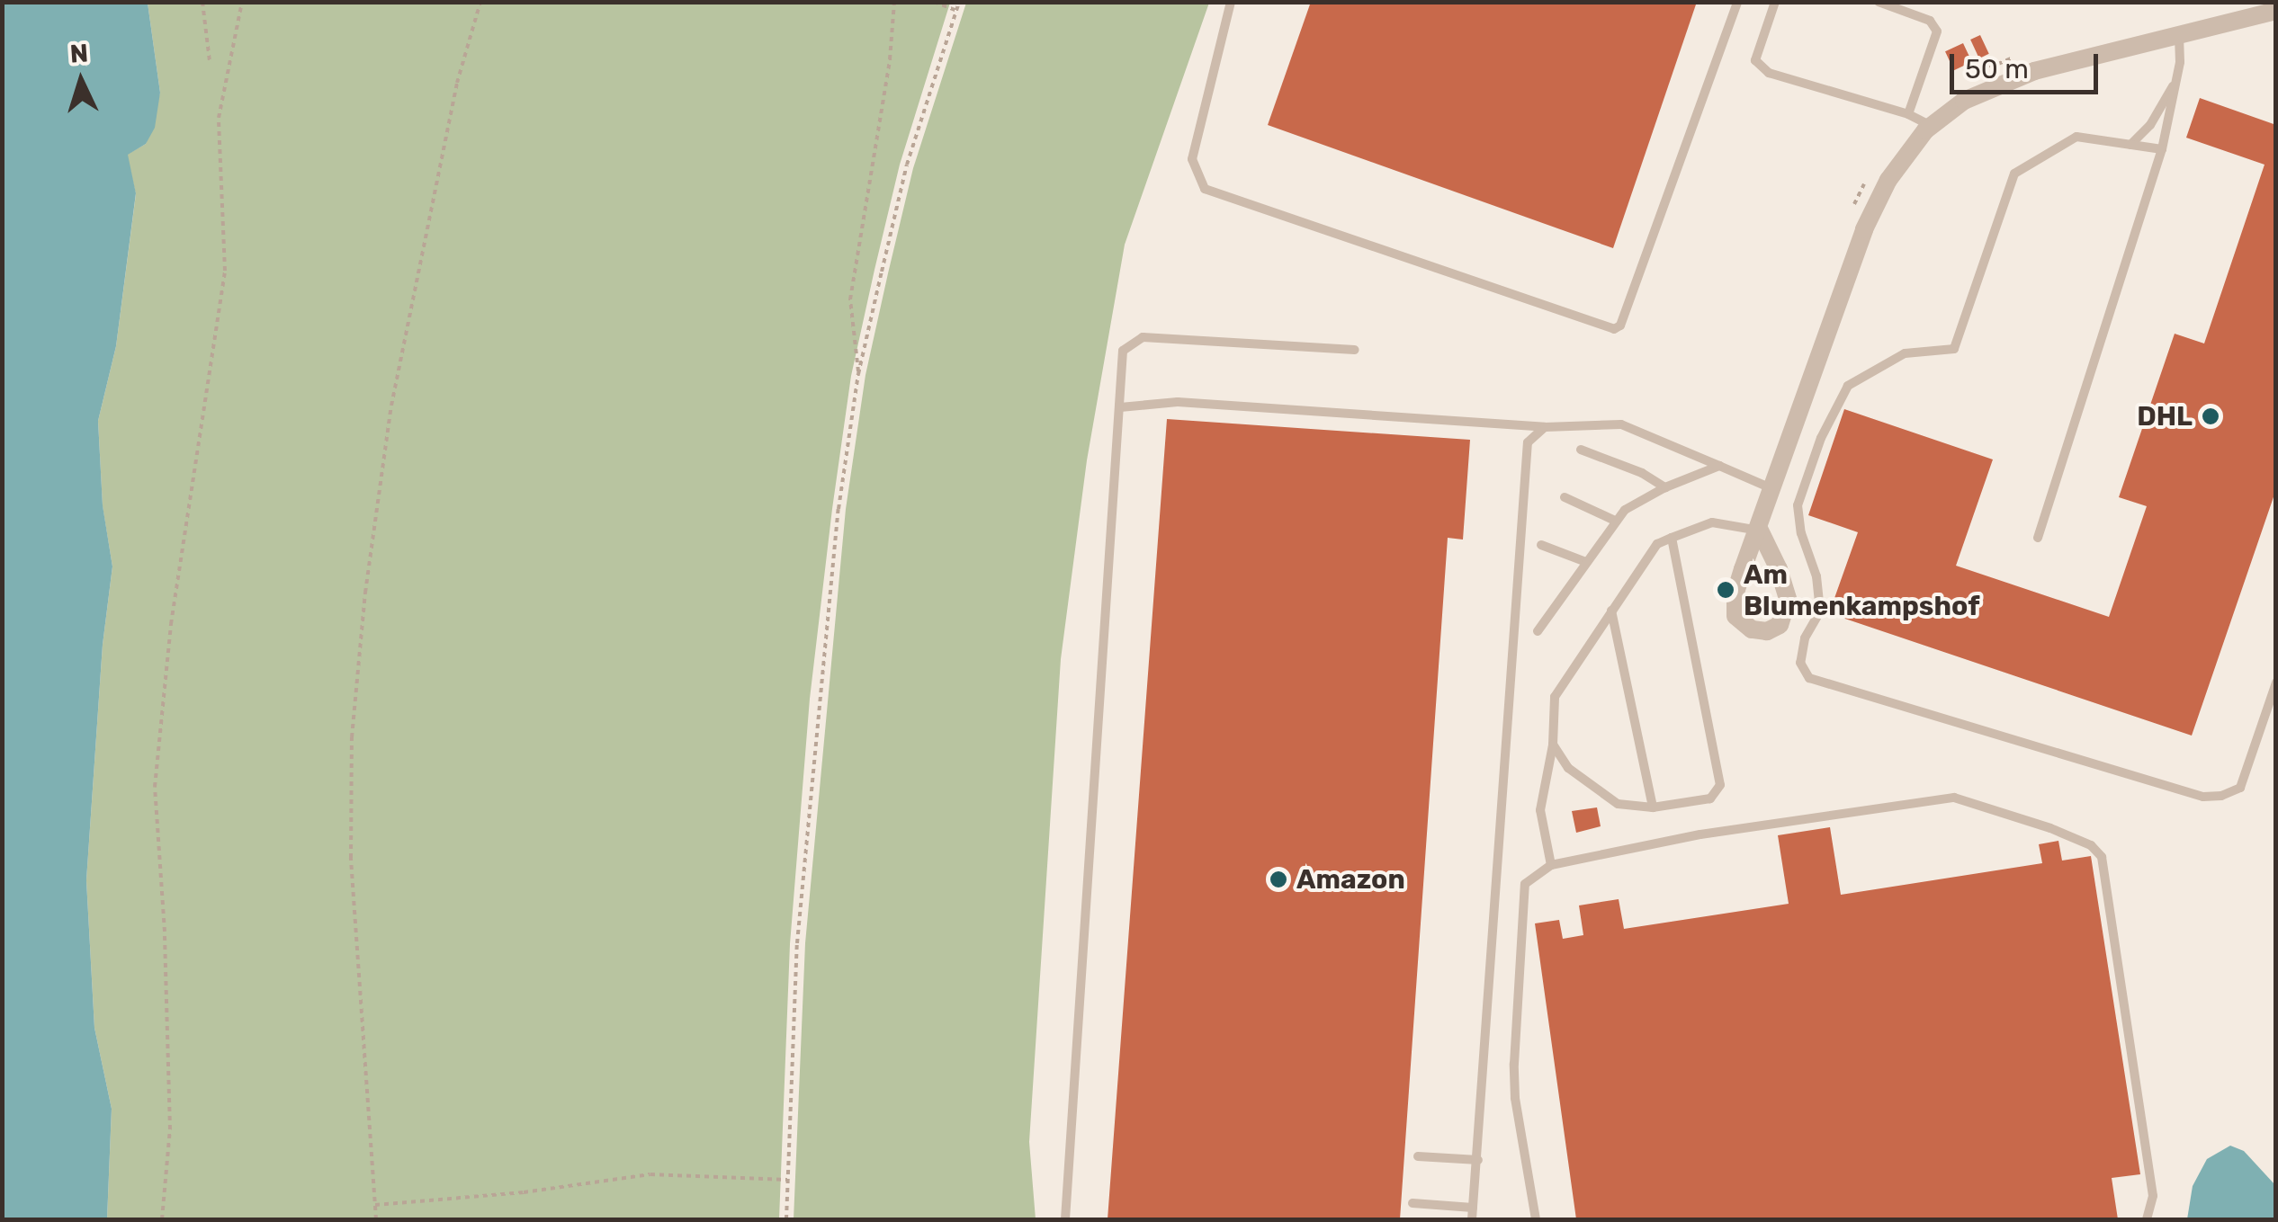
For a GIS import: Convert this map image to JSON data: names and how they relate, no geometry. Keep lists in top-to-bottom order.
{
  "places": ["DHL", "Am Blumenkampshof", "Amazon"],
  "scale_bar": "50 m",
  "north": "top"
}
